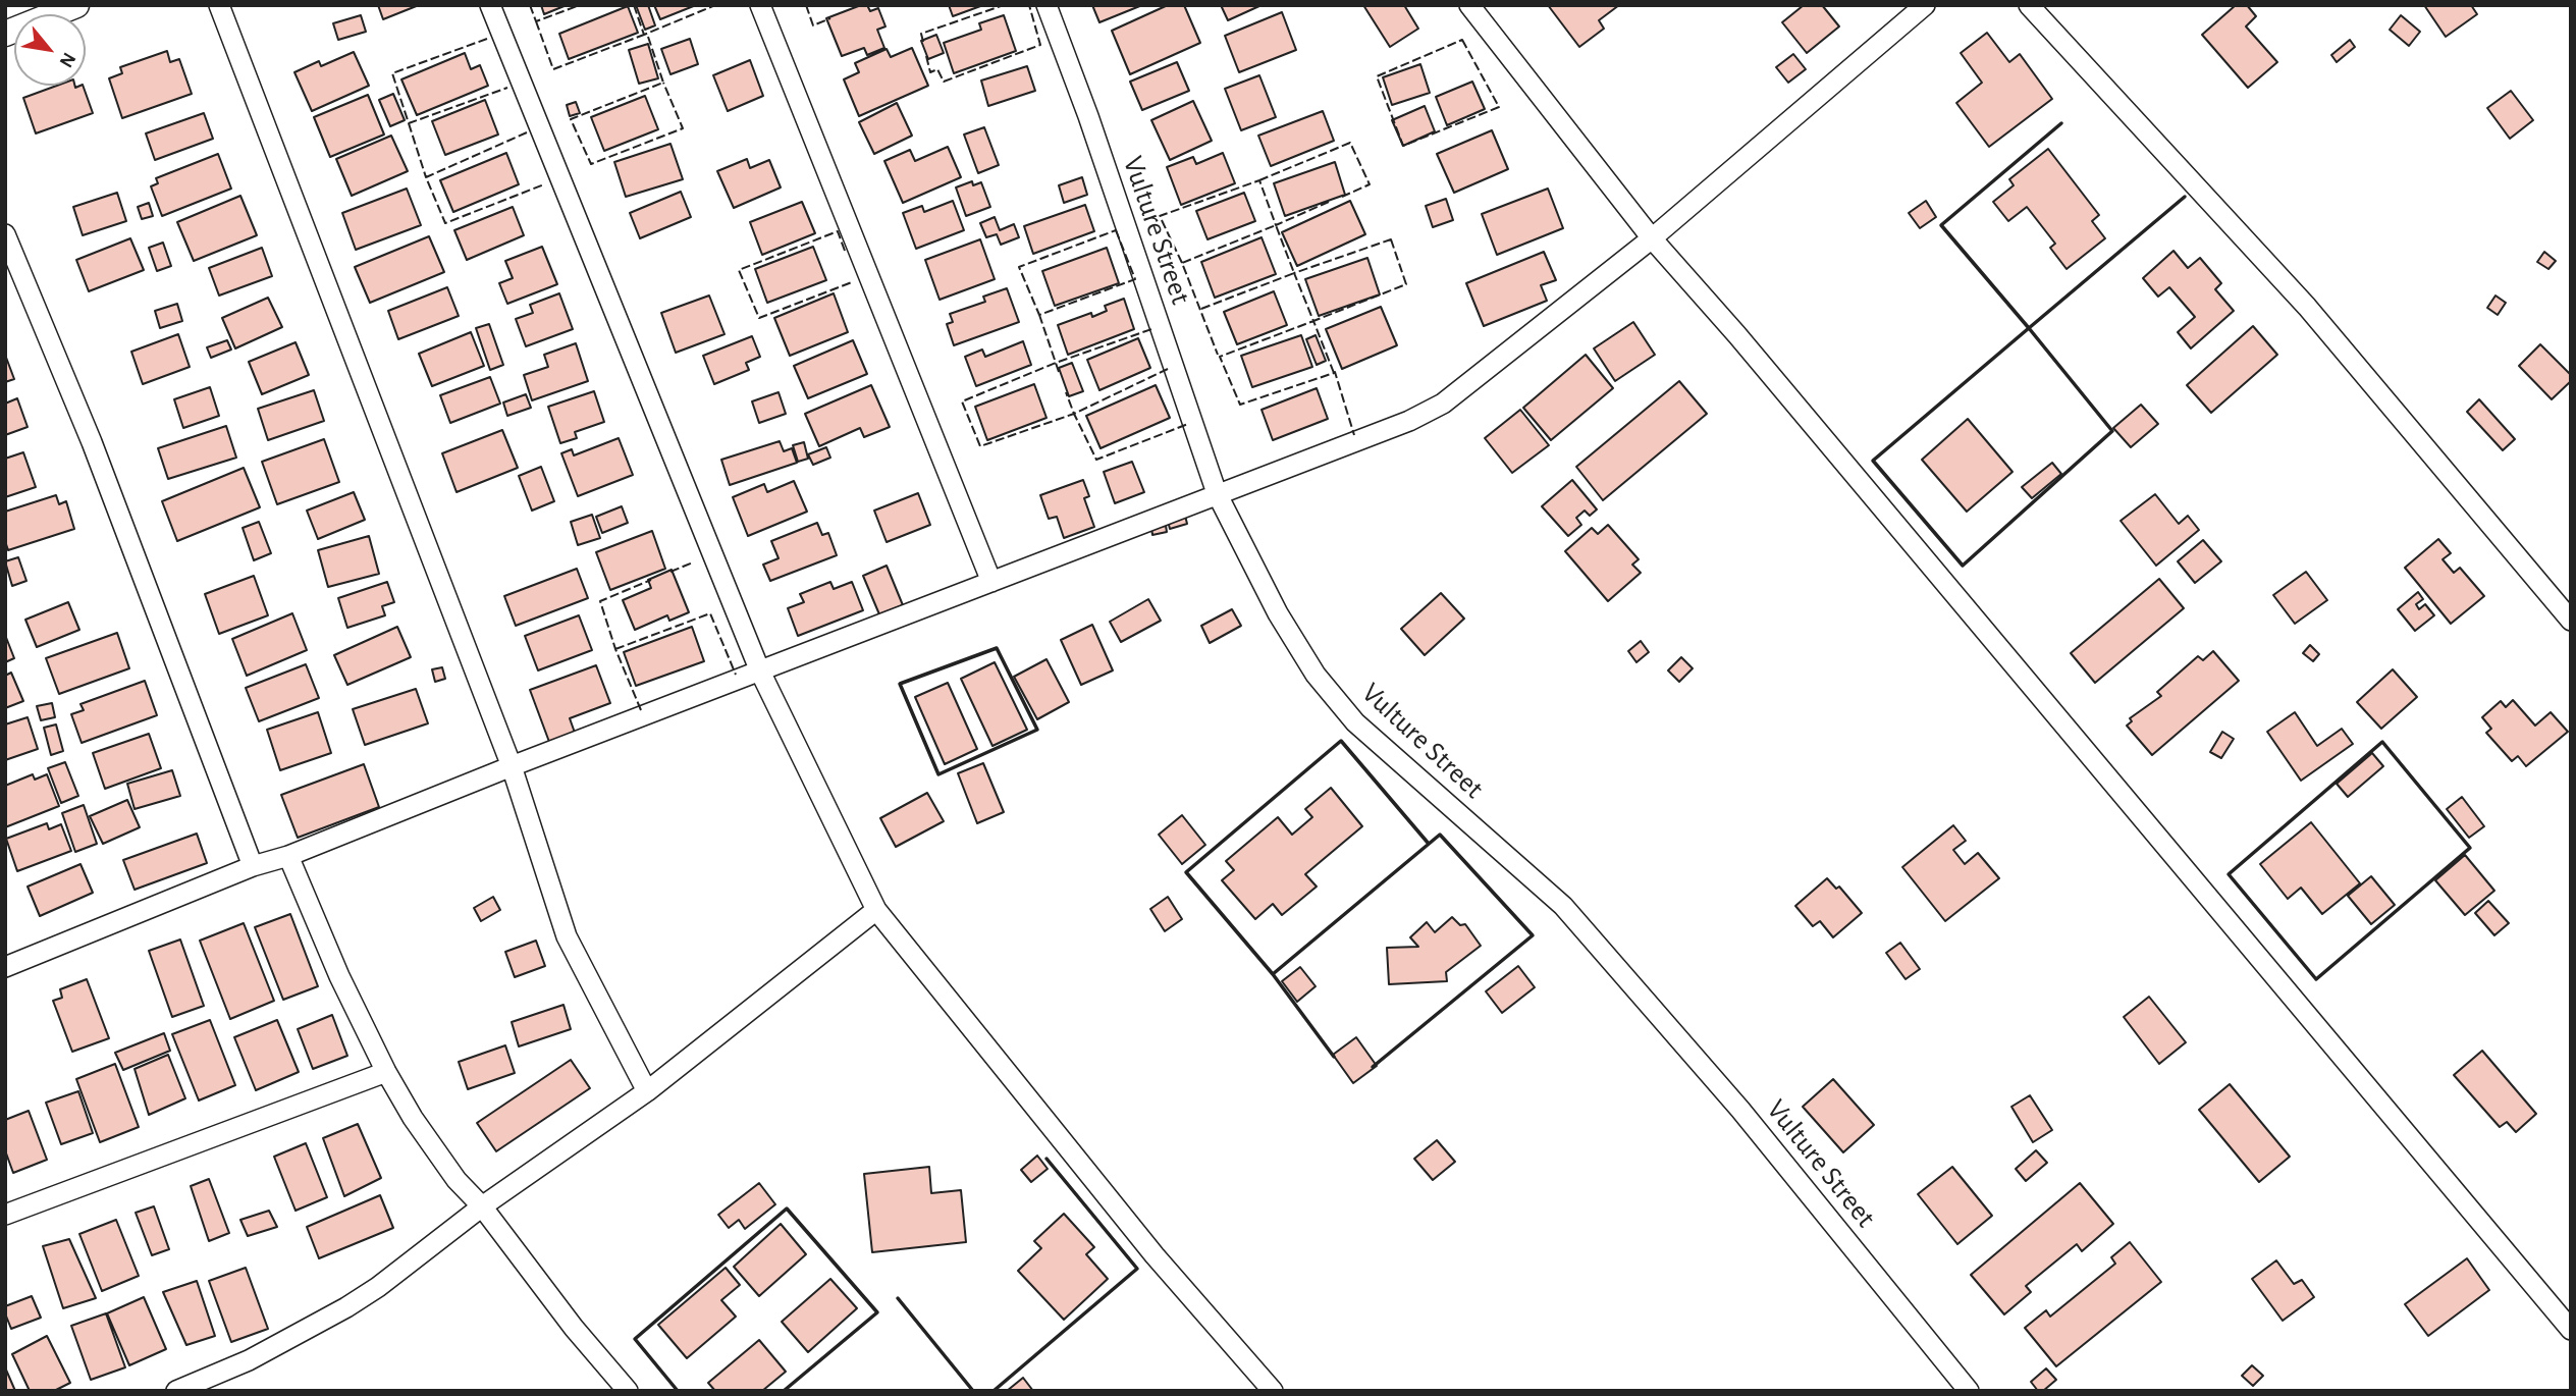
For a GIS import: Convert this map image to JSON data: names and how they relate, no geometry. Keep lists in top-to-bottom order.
{
  "streets": {
    "street": ["Vulture Street"]
  },
  "north": "bottom right"
}
